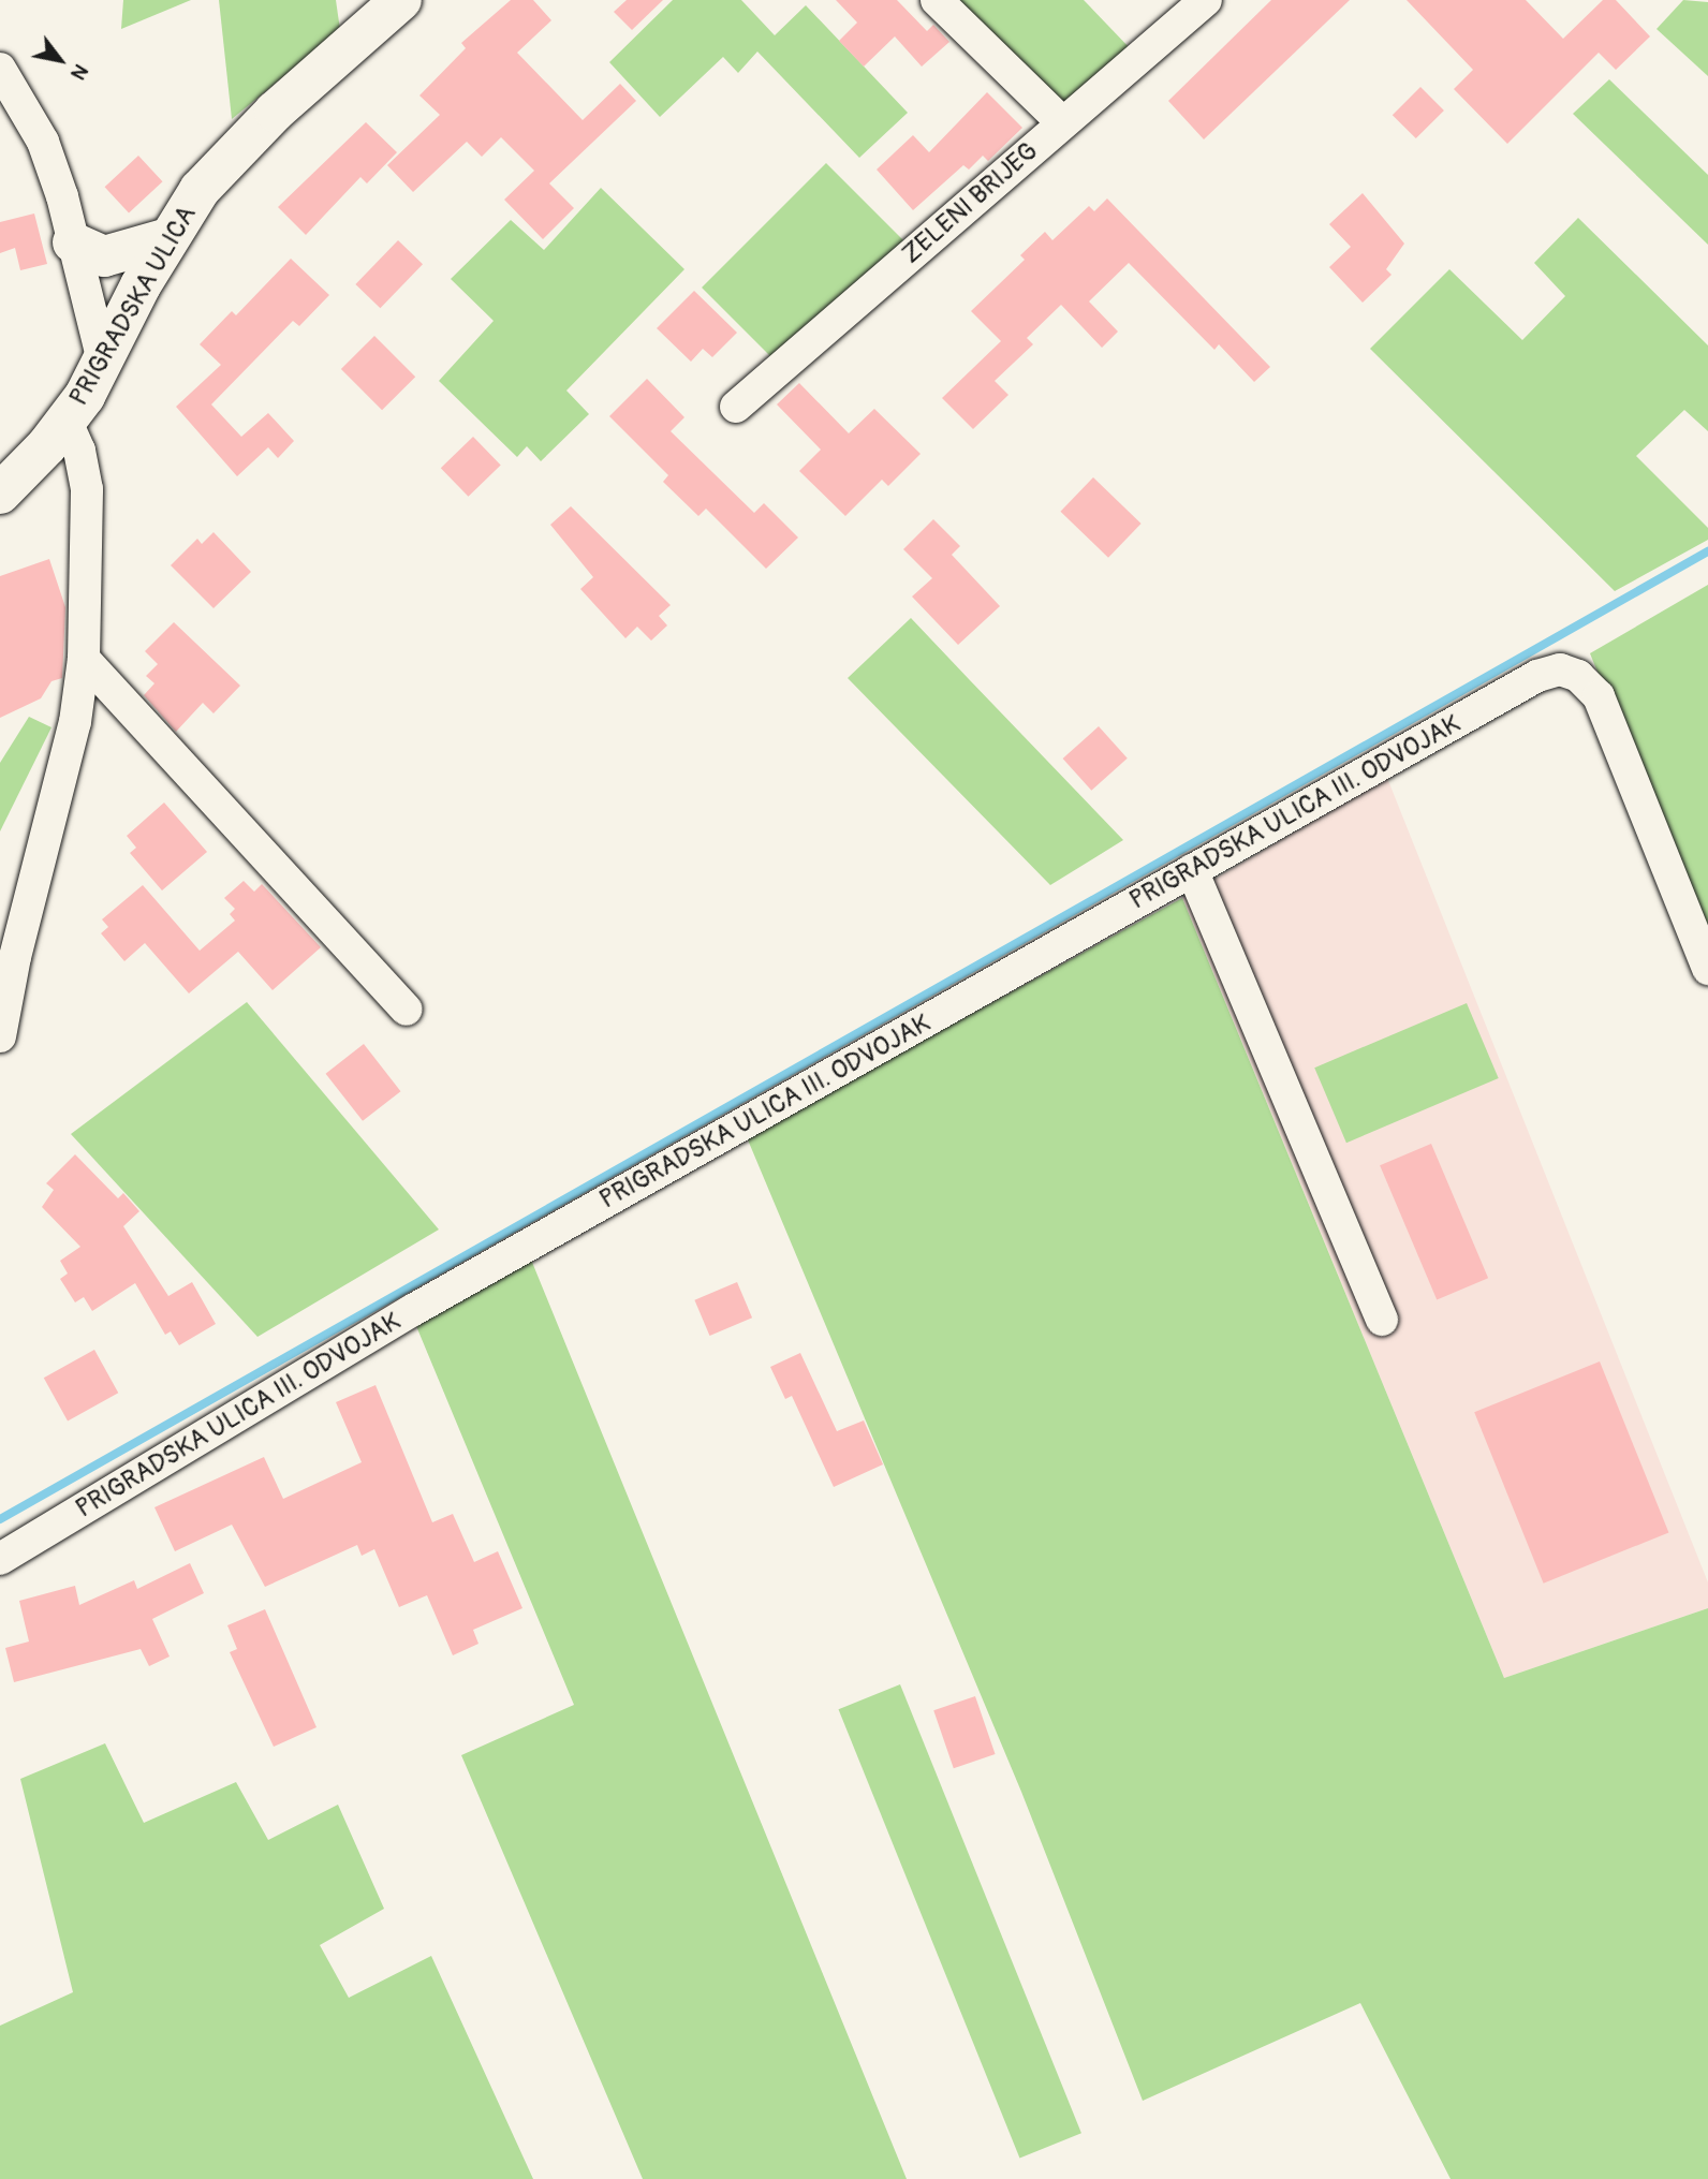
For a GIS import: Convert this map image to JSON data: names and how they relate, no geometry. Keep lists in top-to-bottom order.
{
  "streets": {
    "main road": ["PRIGRADSKA ULICA"],
    "street": ["ZELENI BRIJEG", "PRIGRADSKA ULICA III. ODVOJAK"]
  },
  "north": "bottom right"
}
